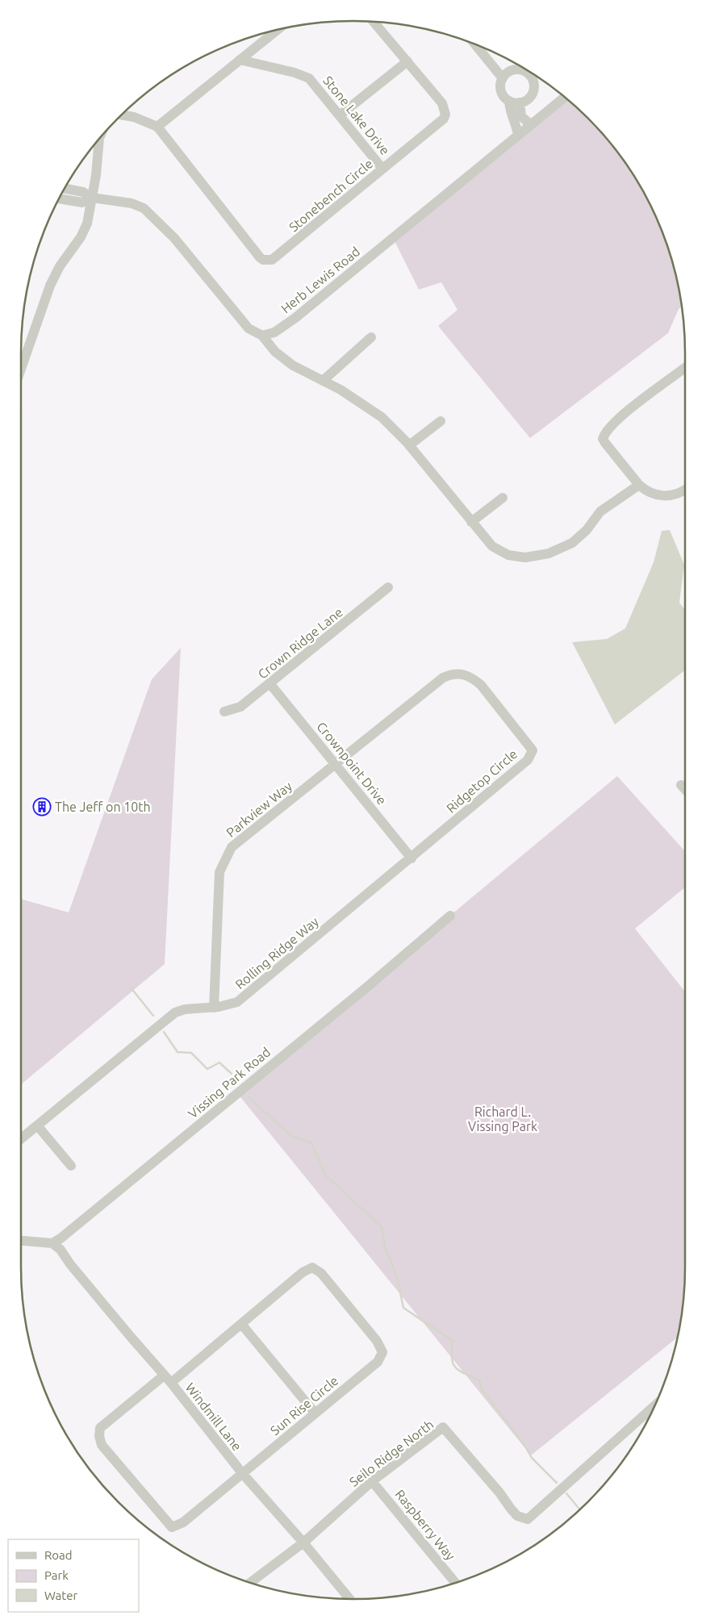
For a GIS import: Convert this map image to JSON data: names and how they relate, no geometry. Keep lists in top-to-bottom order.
{
  "streets": {
    "street": [
      "Stone Lake Drive",
      "Stonebench Circle",
      "Herb Lewis Road",
      "Crown Ridge Lane",
      "Crownpoint Drive",
      "Ridgetop Circle",
      "Parkview Way",
      "Rolling Ridge Way",
      "Vissing Park Road",
      "Sun Rise Circle",
      "Windmill Lane",
      "Seilo Ridge North",
      "Raspberry Way"
    ]
  },
  "crossings": [
    ["Stone Lake Drive", "Stonebench Circle"],
    ["Crown Ridge Lane", "Crownpoint Drive"],
    ["Crownpoint Drive", "Ridgetop Circle"],
    ["Crownpoint Drive", "Parkview Way"],
    ["Crownpoint Drive", "Rolling Ridge Way"],
    ["Ridgetop Circle", "Parkview Way"],
    ["Ridgetop Circle", "Rolling Ridge Way"],
    ["Parkview Way", "Rolling Ridge Way"],
    ["Vissing Park Road", "Windmill Lane"],
    ["Sun Rise Circle", "Windmill Lane"],
    ["Windmill Lane", "Seilo Ridge North"],
    ["Seilo Ridge North", "Raspberry Way"]
  ],
  "parks": ["Richard L. Vissing Park"],
  "places": {
    "building": ["The Jeff on 10th"]
  },
  "legend": ["Road", "Park", "Water"]
}
